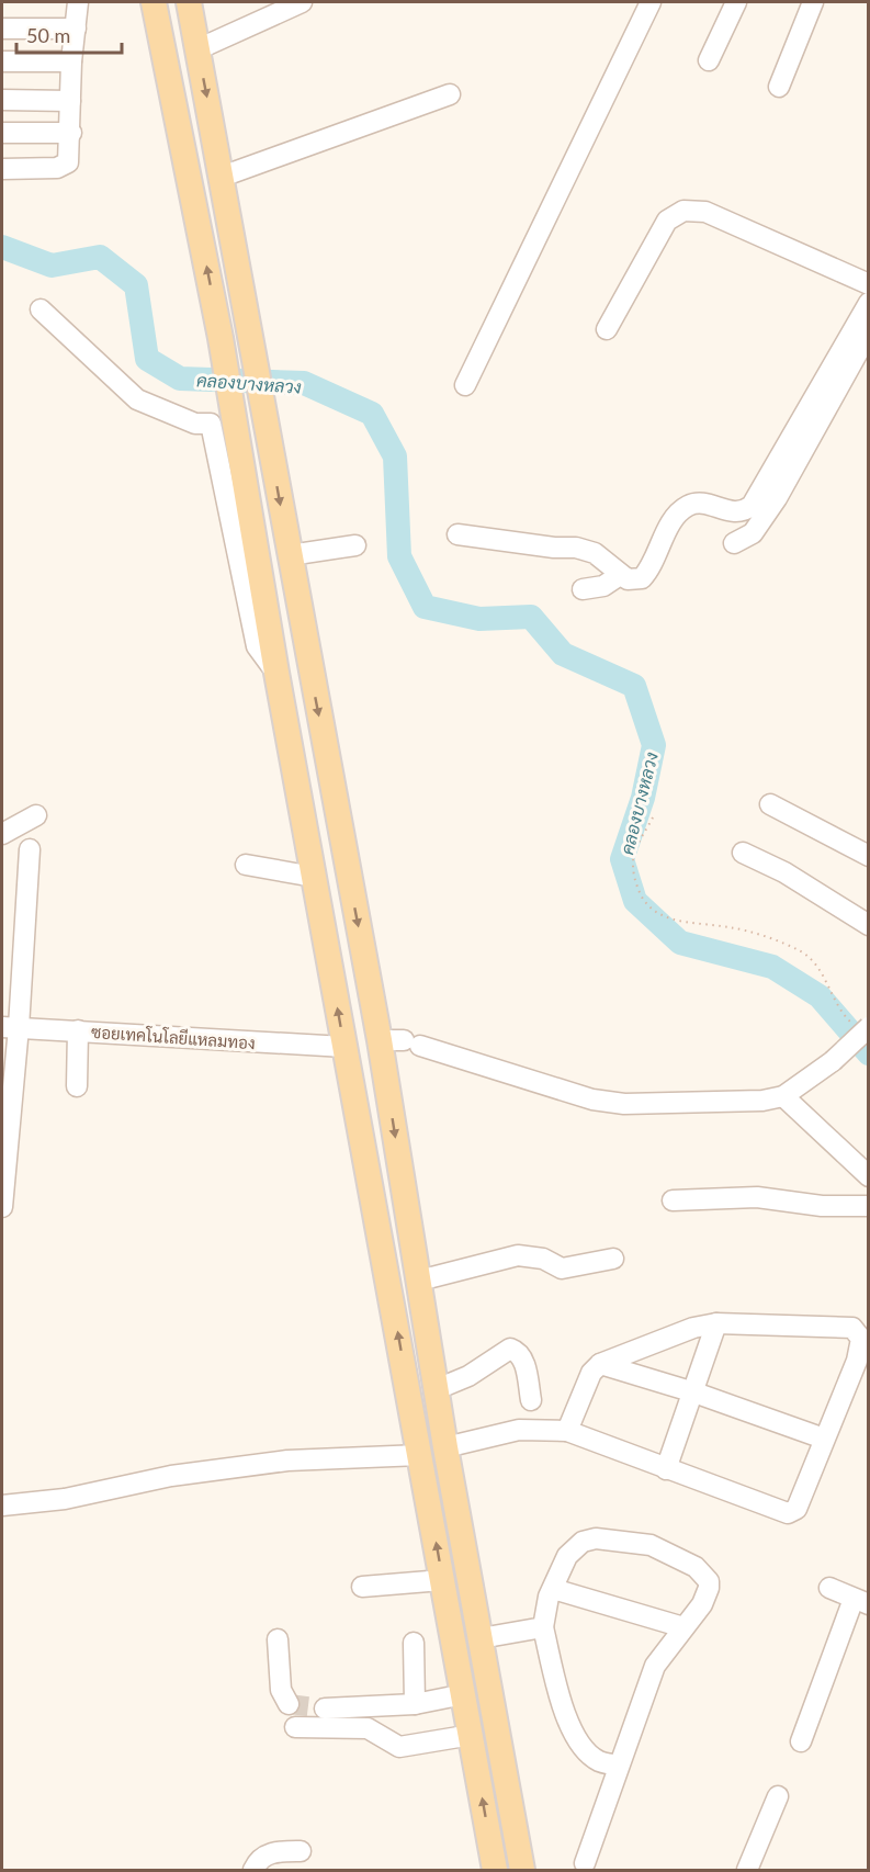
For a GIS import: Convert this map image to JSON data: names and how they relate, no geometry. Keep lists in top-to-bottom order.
{
  "streets": {
    "street": ["ซอยเทคโนโลยีแหลมทอง"]
  },
  "water": ["คลองบางหลวง"],
  "scale_bar": "50 m"
}
